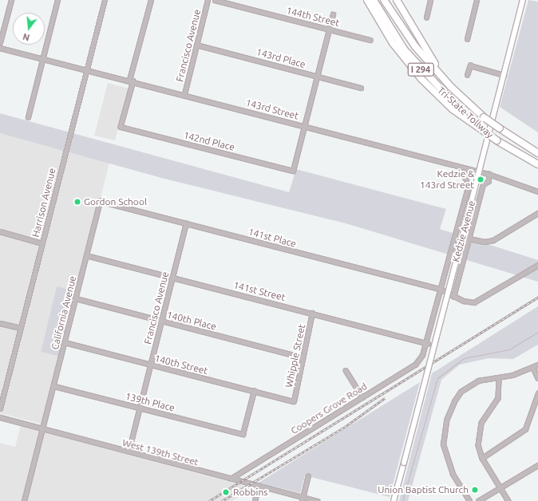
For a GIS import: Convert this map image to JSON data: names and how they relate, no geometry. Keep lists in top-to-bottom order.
{
  "streets": {
    "highway": ["I 294", "Tri-State Tollway"],
    "main road": ["Kedzie Avenue"],
    "street": [
      "144th Street",
      "Francisco Avenue",
      "143rd Place",
      "143rd Street",
      "142nd Place",
      "Harrison Avenue",
      "141st Place",
      "141st Street",
      "California Avenue",
      "140th Place",
      "Whipple Street",
      "140th Street",
      "139th Place",
      "Coopers Grove Road",
      "West 139th Street"
    ]
  },
  "crossings": [
    ["Francisco Avenue", "143rd Place"],
    ["Francisco Avenue", "143rd Street"],
    ["Francisco Avenue", "141st Place"],
    ["Francisco Avenue", "141st Street"],
    ["Francisco Avenue", "140th Place"],
    ["Francisco Avenue", "140th Street"],
    ["Francisco Avenue", "139th Place"],
    ["Francisco Avenue", "West 139th Street"],
    ["143rd Street", "142nd Place"],
    ["143rd Street", "Harrison Avenue"],
    ["143rd Street", "Kedzie Avenue"],
    ["143rd Street", "Coopers Grove Road"],
    ["141st Place", "California Avenue"],
    ["141st Place", "Coopers Grove Road"],
    ["141st Street", "California Avenue"],
    ["141st Street", "Whipple Street"],
    ["141st Street", "Coopers Grove Road"],
    ["California Avenue", "140th Place"],
    ["California Avenue", "140th Street"],
    ["California Avenue", "139th Place"],
    ["California Avenue", "West 139th Street"],
    ["140th Place", "Whipple Street"],
    ["Whipple Street", "140th Street"],
    ["140th Street", "139th Place"],
    ["Coopers Grove Road", "West 139th Street"]
  ],
  "places": [
    "Kedzie & 143rd Street",
    "Gordon School",
    "Union Baptist Church",
    "Robbins"
  ],
  "north": "bottom"
}
